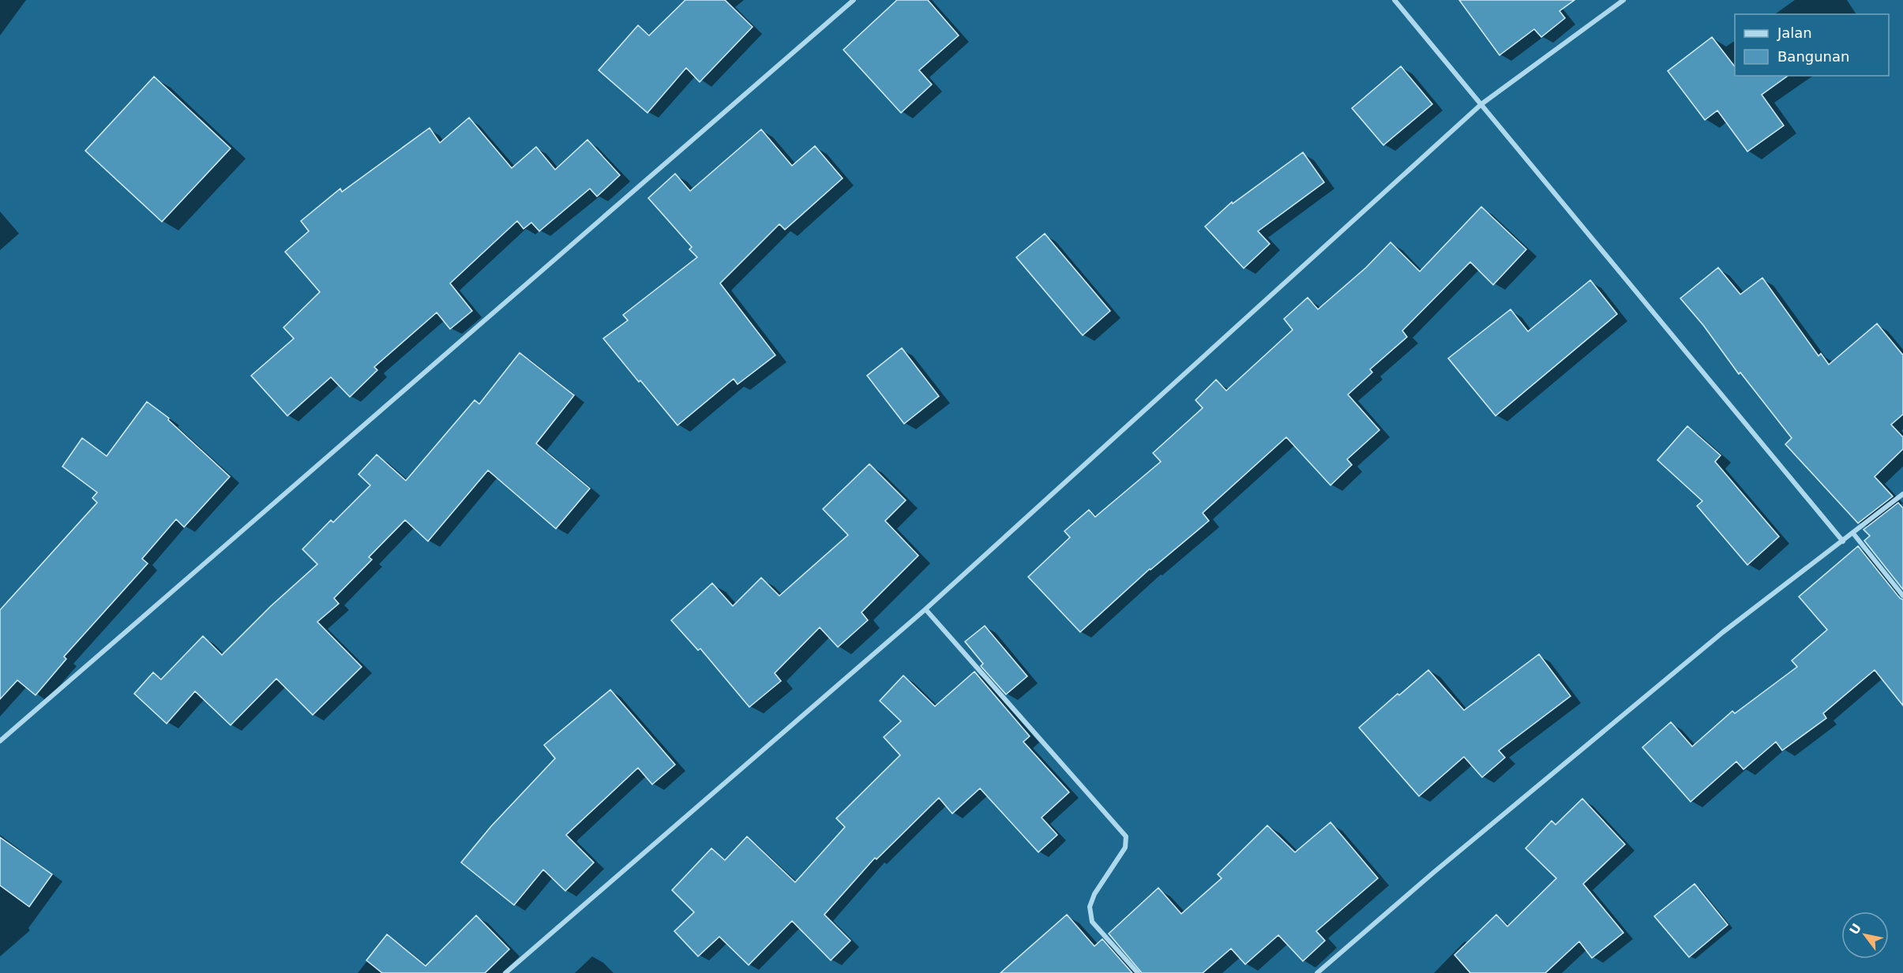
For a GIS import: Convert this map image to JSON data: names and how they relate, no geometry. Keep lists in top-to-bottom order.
{
  "legend": ["Jalan", "Bangunan"],
  "north": "top left"
}
